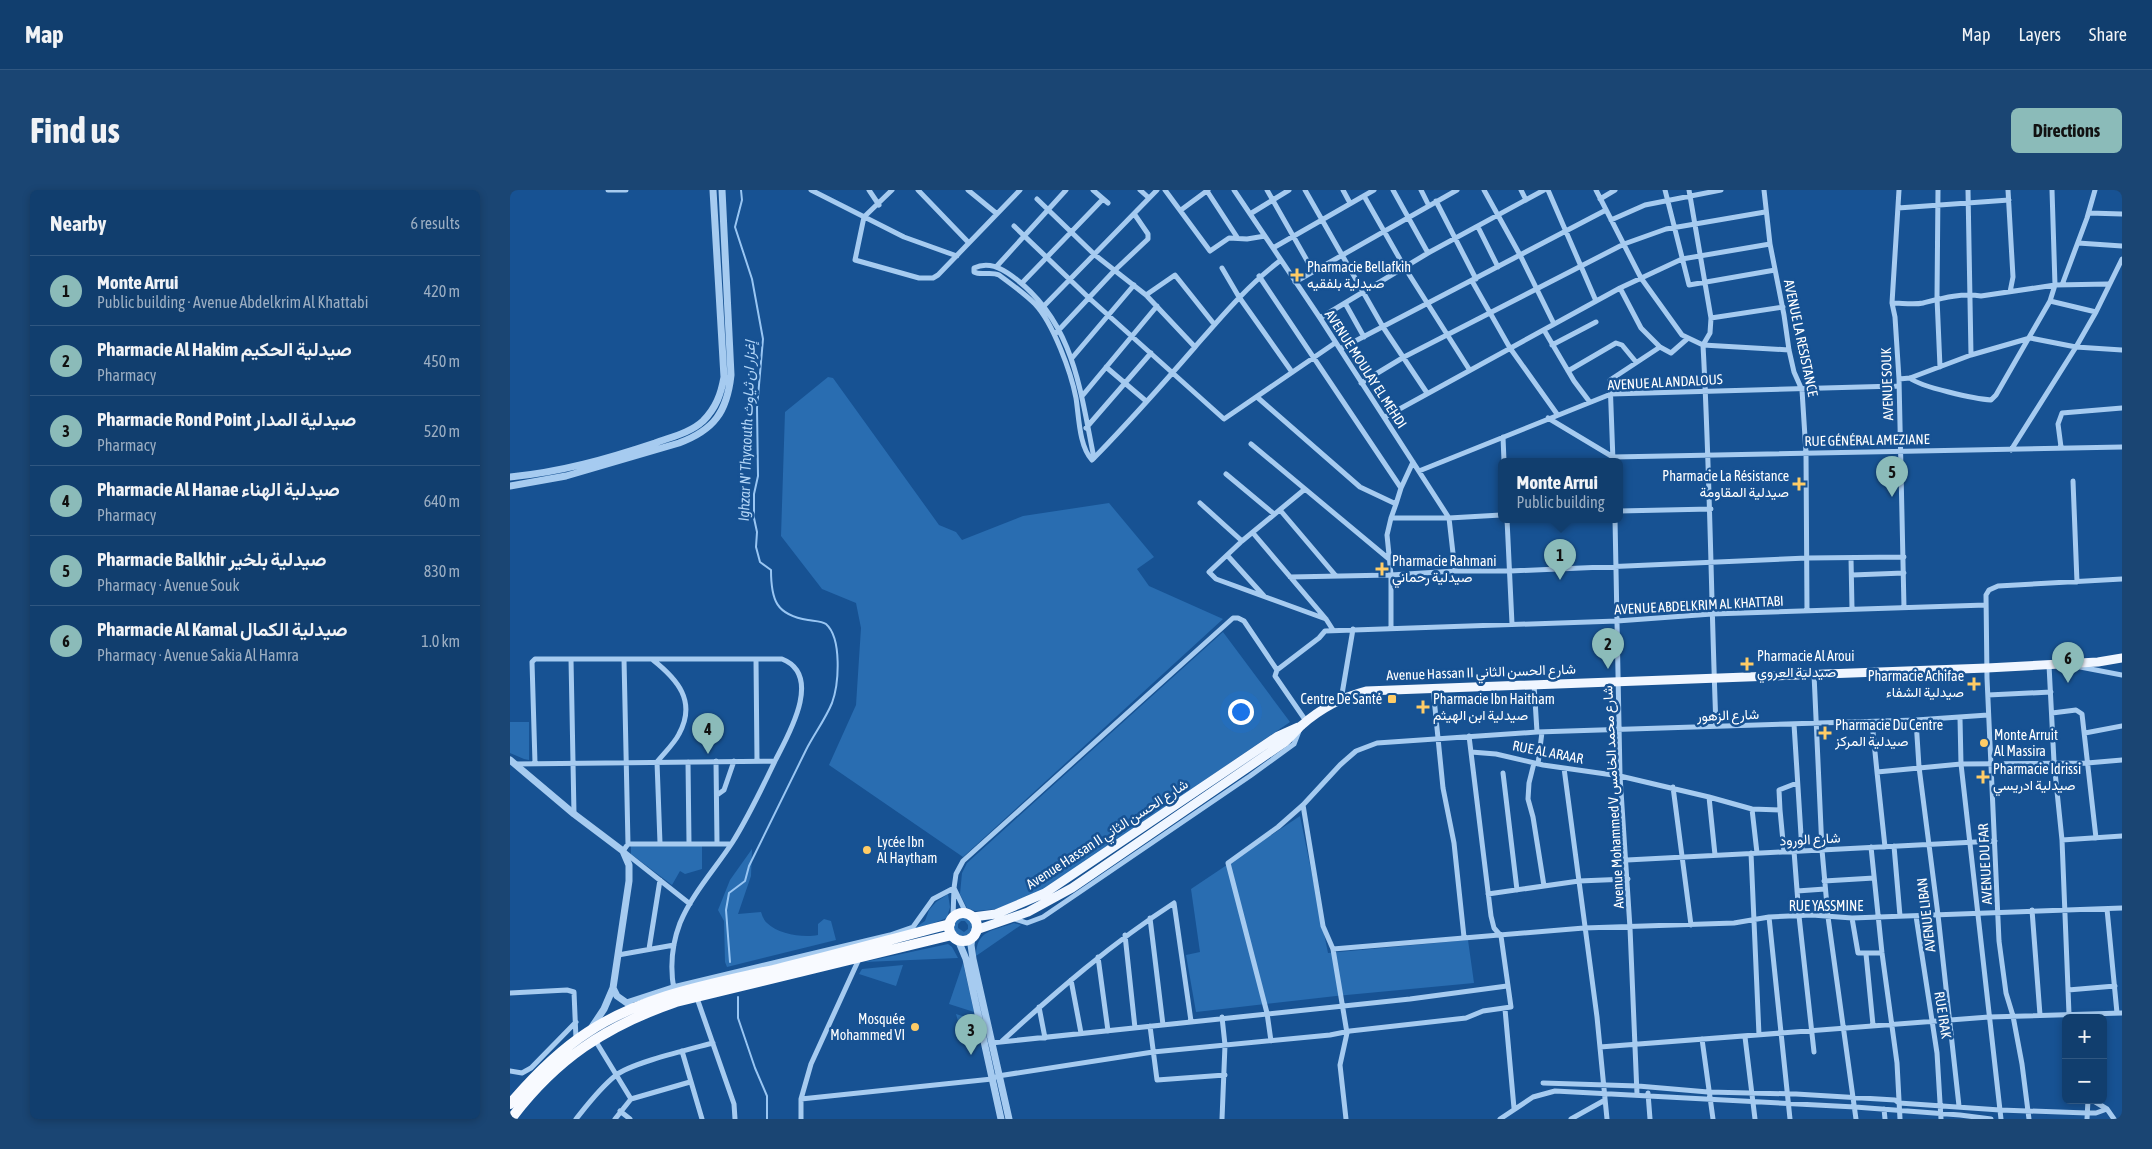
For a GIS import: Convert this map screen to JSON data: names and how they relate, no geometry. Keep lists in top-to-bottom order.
{
  "streets": {
    "main road": ["Avenue Hassan II شارع الحسن الثاني"],
    "street": [
      "AVENUE LA RESISTANCE",
      "AVENUE MOULAY EL MEHDI",
      "AVENUE AL ANDALOUS",
      "AVENUE SOUK",
      "RUE GÉNÉRAL AMEZIANE",
      "AVENUE ABDELKRIM AL KHATTABI",
      "شارع الزهور",
      "RUE AL ARAAR",
      "Avenue Mohammed V شارع محمد الخامس",
      "شارع الورود",
      "AVENUE DU FAR",
      "RUE YASSMINE",
      "AVENUE LIBAN",
      "RUE IRAK"
    ]
  },
  "crossings": [
    ["AVENUE LA RESISTANCE", "AVENUE AL ANDALOUS"],
    ["AVENUE LA RESISTANCE", "RUE GÉNÉRAL AMEZIANE"],
    ["AVENUE LA RESISTANCE", "AVENUE ABDELKRIM AL KHATTABI"],
    ["AVENUE MOULAY EL MEHDI", "AVENUE AL ANDALOUS"],
    ["AVENUE AL ANDALOUS", "AVENUE SOUK"],
    ["AVENUE SOUK", "RUE GÉNÉRAL AMEZIANE"],
    ["AVENUE SOUK", "AVENUE ABDELKRIM AL KHATTABI"],
    ["AVENUE ABDELKRIM AL KHATTABI", "Avenue Mohammed V شارع محمد الخامس"],
    ["AVENUE ABDELKRIM AL KHATTABI", "AVENUE DU FAR"],
    ["Avenue Hassan II شارع الحسن الثاني", "Avenue Mohammed V شارع محمد الخامس"],
    ["Avenue Hassan II شارع الحسن الثاني", "AVENUE DU FAR"],
    ["شارع الزهور", "Avenue Mohammed V شارع محمد الخامس"],
    ["شارع الزهور", "AVENUE DU FAR"],
    ["شارع الزهور", "AVENUE LIBAN"],
    ["RUE AL ARAAR", "Avenue Mohammed V شارع محمد الخامس"],
    ["Avenue Mohammed V شارع محمد الخامس", "شارع الورود"],
    ["Avenue Mohammed V شارع محمد الخامس", "RUE YASSMINE"],
    ["شارع الورود", "AVENUE DU FAR"],
    ["شارع الورود", "AVENUE LIBAN"],
    ["AVENUE DU FAR", "RUE YASSMINE"],
    ["RUE YASSMINE", "AVENUE LIBAN"],
    ["RUE YASSMINE", "RUE IRAK"]
  ],
  "water": ["Ighzar N' Thyaouth إغزار ان ثياوث"],
  "places": {
    "health": [
      "Pharmacie Bellafkih صيدلية بلفقيه",
      "Pharmacie La Résistance صيدلية المقاومة",
      "Pharmacie Rahmani صيدلية رحماني",
      "Pharmacie Al Aroui صيدلية العروي",
      "Pharmacie Achifae صيدلية الشفاء",
      "Pharmacie Ibn Haitham صيدلية ابن الهيثم",
      "Pharmacie Du Centre صيدلية المركز",
      "Pharmacie Idrissi صيدلية ادريسي"
    ],
    "transit": ["Centre De Santé"],
    "other": ["Monte Arruit Al Massira", "Lycée Ibn Al Haytham", "Mosquée Mohammed VI"]
  },
  "page": {
    "header": "Map",
    "nav": ["Map", "Layers", "Share"],
    "buttons": "Directions",
    "title": "Find us",
    "heading": ["Nearby", "6 results"],
    "list": [
      {
        "mark": "1",
        "name": "Monte Arrui",
        "note": "Public building · Avenue Abdelkrim Al Khattabi",
        "value": "420 m"
      },
      {
        "mark": "2",
        "name": "Pharmacie Al Hakim صيدلية الحكيم",
        "note": "Pharmacy",
        "value": "450 m"
      },
      {
        "mark": "3",
        "name": "Pharmacie Rond Point صيدلية المدار",
        "note": "Pharmacy",
        "value": "520 m"
      },
      {
        "mark": "4",
        "name": "Pharmacie Al Hanae صيدلية الهناء",
        "note": "Pharmacy",
        "value": "640 m"
      },
      {
        "mark": "5",
        "name": "Pharmacie Balkhir صيدلية بلخير",
        "note": "Pharmacy · Avenue Souk",
        "value": "830 m"
      },
      {
        "mark": "6",
        "name": "Pharmacie Al Kamal صيدلية الكمال",
        "note": "Pharmacy · Avenue Sakia Al Hamra",
        "value": "1.0 km"
      }
    ],
    "pins": [
      "5",
      "1",
      "2",
      "6",
      "4",
      "3"
    ],
    "popup": ["Monte Arrui", "Public building"],
    "map_buttons": ["+", "−"]
  }
}
